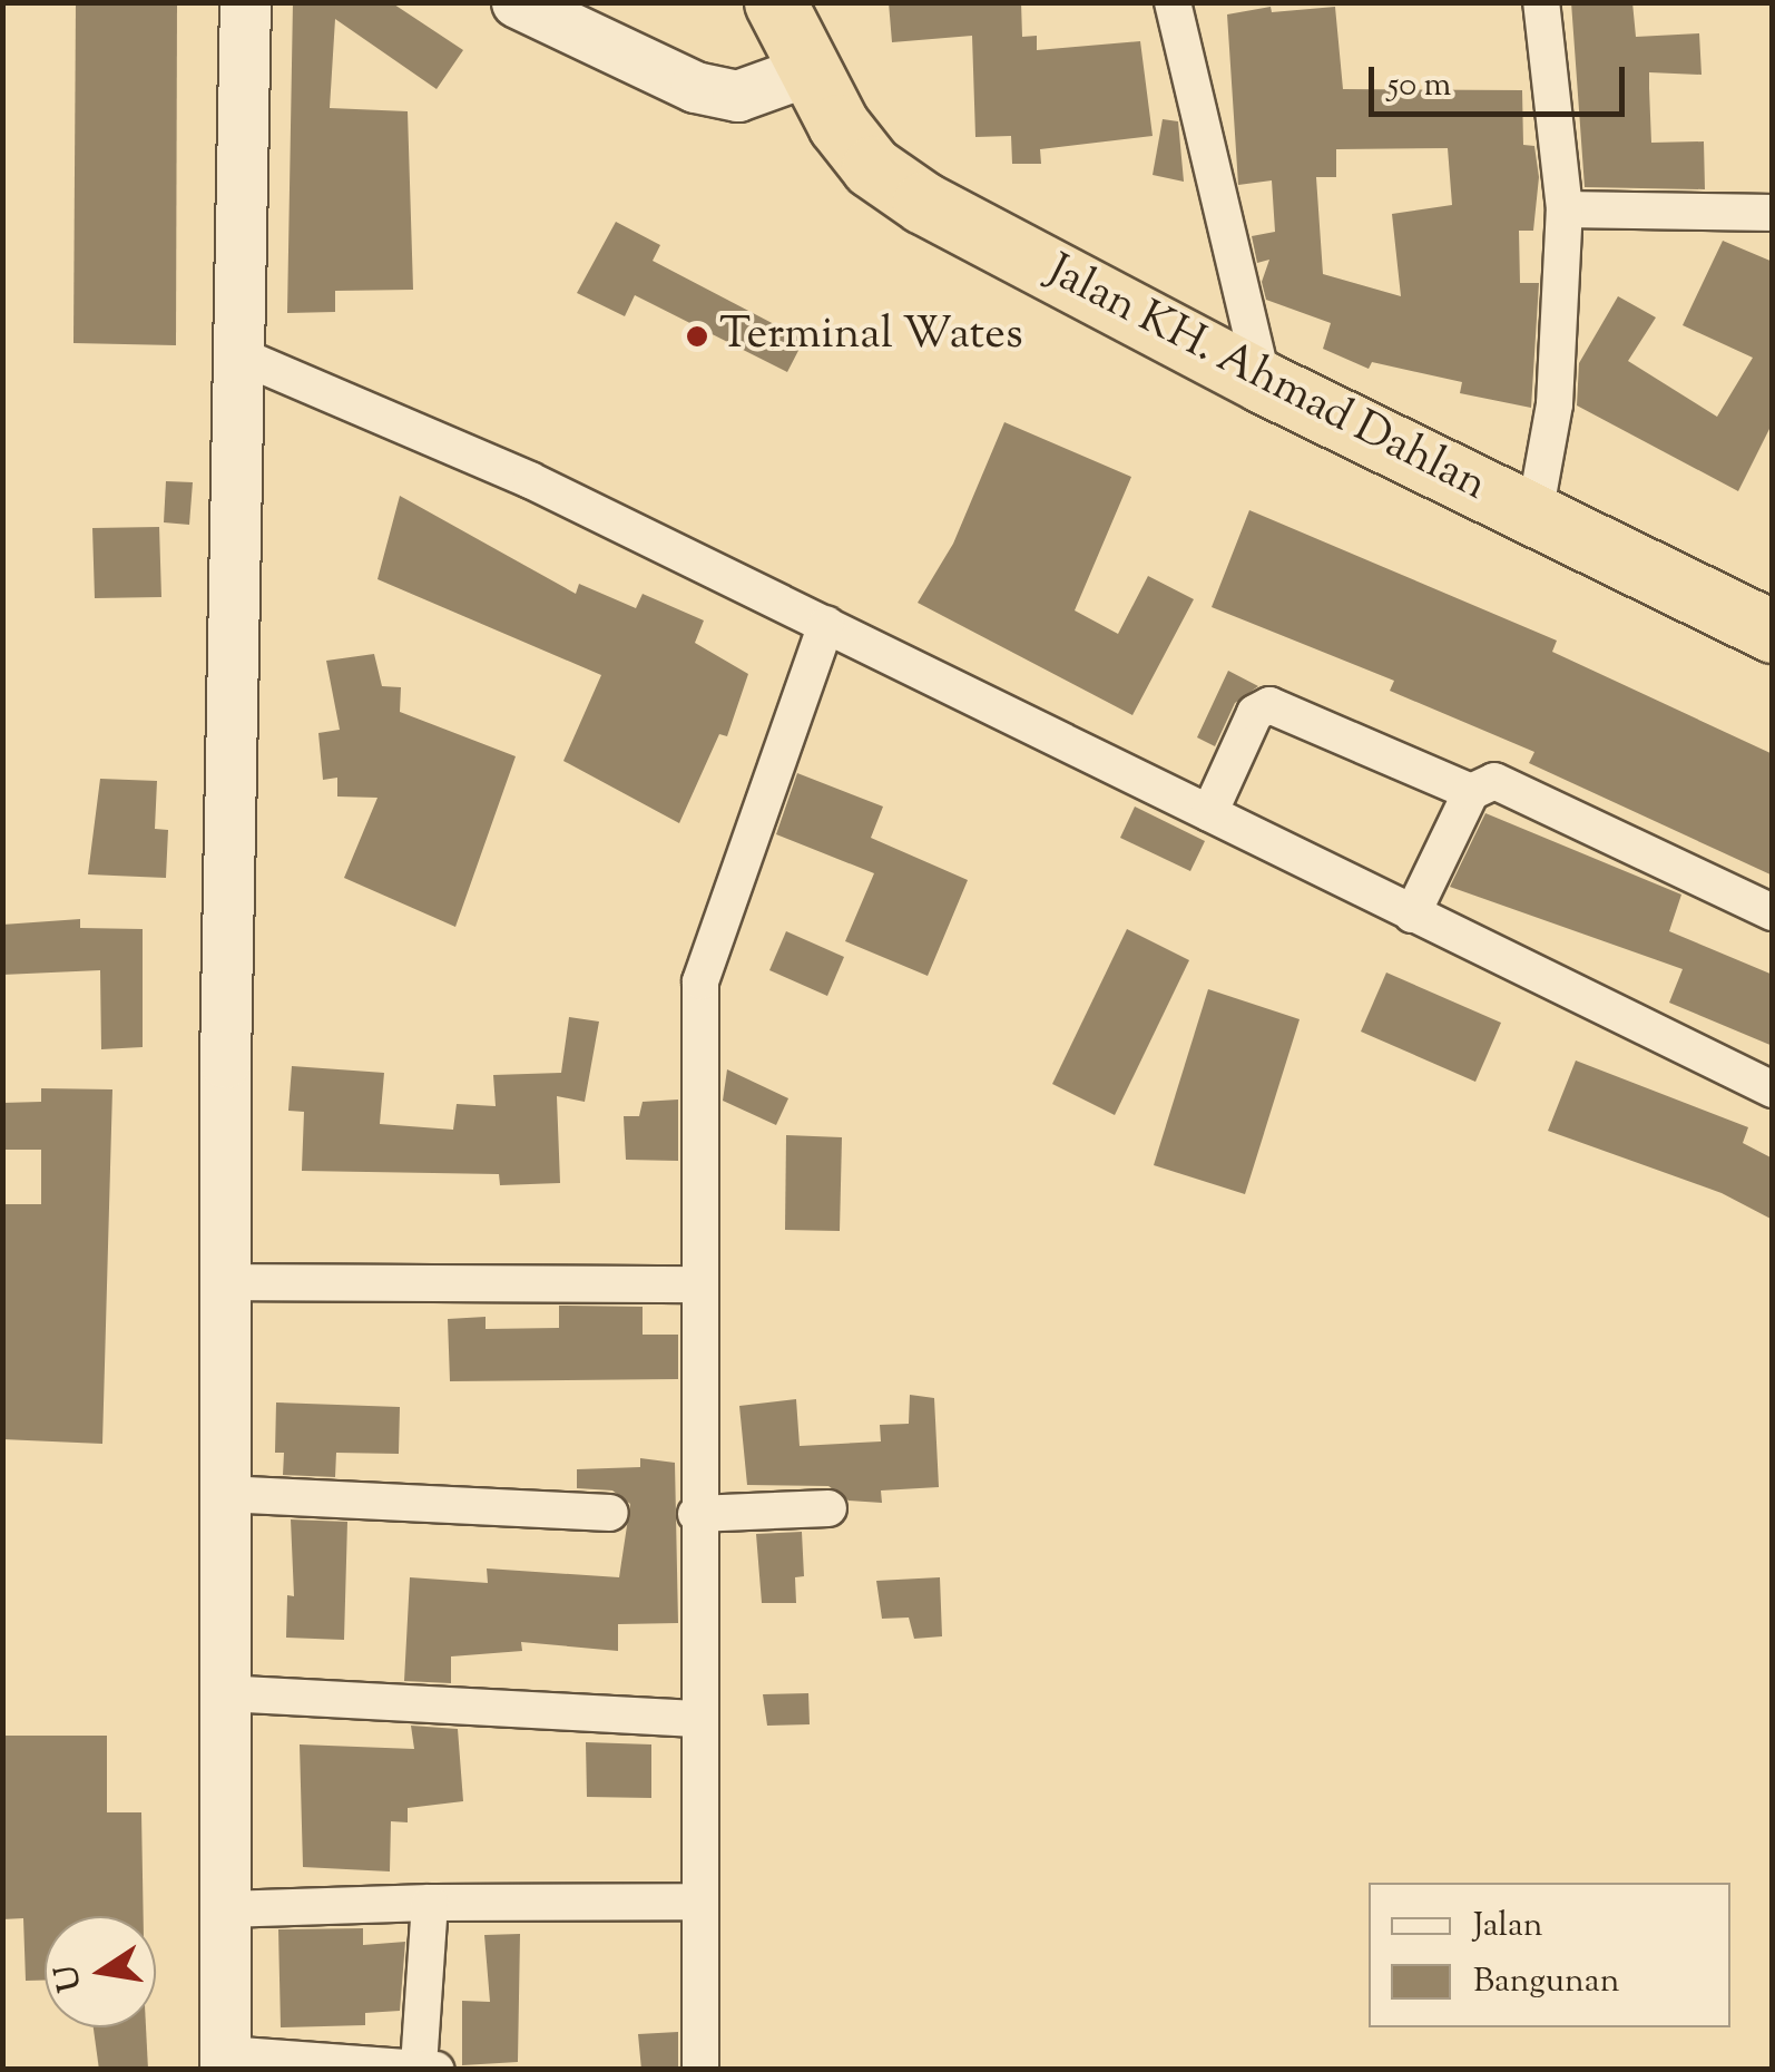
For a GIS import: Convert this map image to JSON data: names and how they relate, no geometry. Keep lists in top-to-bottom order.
{
  "streets": {
    "highway": ["Jalan KH. Ahmad Dahlan"]
  },
  "places": ["Terminal Wates"],
  "legend": ["Jalan", "Bangunan"],
  "scale_bar": "50 m",
  "north": "left"
}
